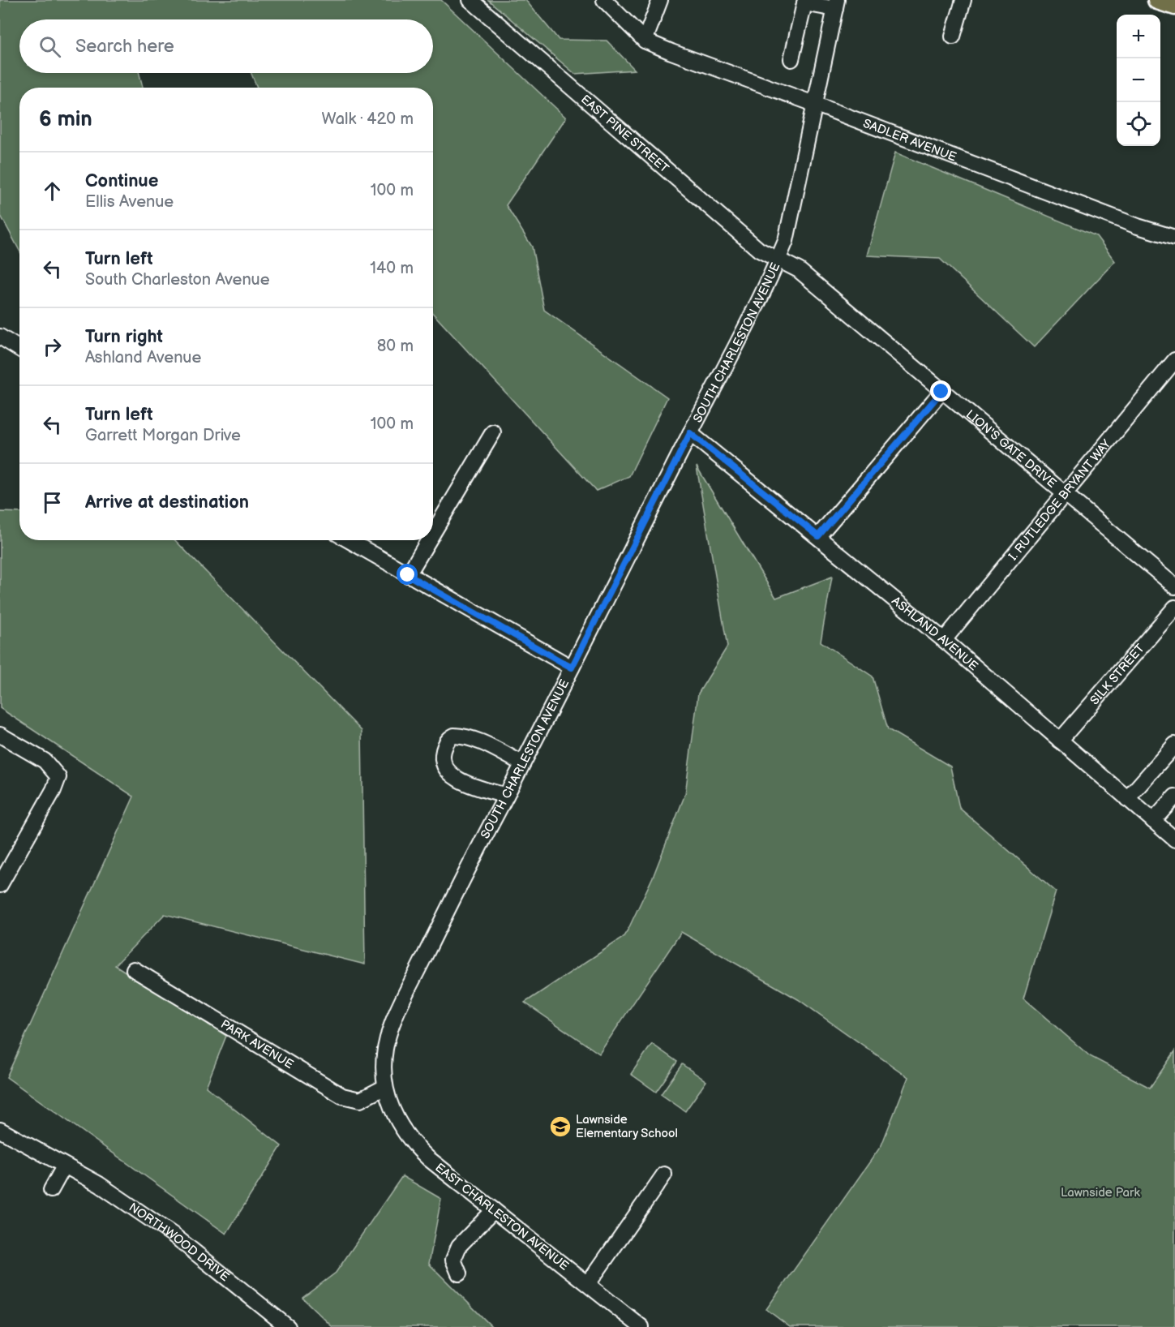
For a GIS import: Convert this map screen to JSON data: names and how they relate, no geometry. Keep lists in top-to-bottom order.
{
  "streets": {
    "street": [
      "EAST PINE STREET",
      "SADLER AVENUE",
      "SOUTH CHARLESTON AVENUE",
      "LION'S GATE DRIVE",
      "I. RUTLEDGE BRYANT WAY",
      "ASHLAND AVENUE",
      "SILK STREET",
      "PARK AVENUE",
      "EAST CHARLESTON AVENUE",
      "NORTHWOOD DRIVE"
    ]
  },
  "crossings": [
    ["EAST PINE STREET", "SOUTH CHARLESTON AVENUE"],
    ["EAST PINE STREET", "LION'S GATE DRIVE"],
    ["SADLER AVENUE", "SOUTH CHARLESTON AVENUE"],
    ["SOUTH CHARLESTON AVENUE", "LION'S GATE DRIVE"],
    ["SOUTH CHARLESTON AVENUE", "ASHLAND AVENUE"],
    ["SOUTH CHARLESTON AVENUE", "PARK AVENUE"],
    ["SOUTH CHARLESTON AVENUE", "EAST CHARLESTON AVENUE"],
    ["LION'S GATE DRIVE", "I. RUTLEDGE BRYANT WAY"],
    ["I. RUTLEDGE BRYANT WAY", "ASHLAND AVENUE"],
    ["ASHLAND AVENUE", "SILK STREET"],
    ["PARK AVENUE", "EAST CHARLESTON AVENUE"]
  ],
  "parks": ["Lawnside Park"],
  "places": {
    "school or university": ["Lawnside Elementary School"]
  },
  "page": {
    "map_buttons": ["+", "−"],
    "search": "Search here",
    "heading": ["6 min", "Walk · 420 m"],
    "list": [
      ["Continue", "Ellis Avenue", "100 m"],
      ["Turn left", "South Charleston Avenue", "140 m"],
      ["Turn right", "Ashland Avenue", "80 m"],
      ["Turn left", "Garrett Morgan Drive", "100 m"],
      "Arrive at destination"
    ]
  }
}
